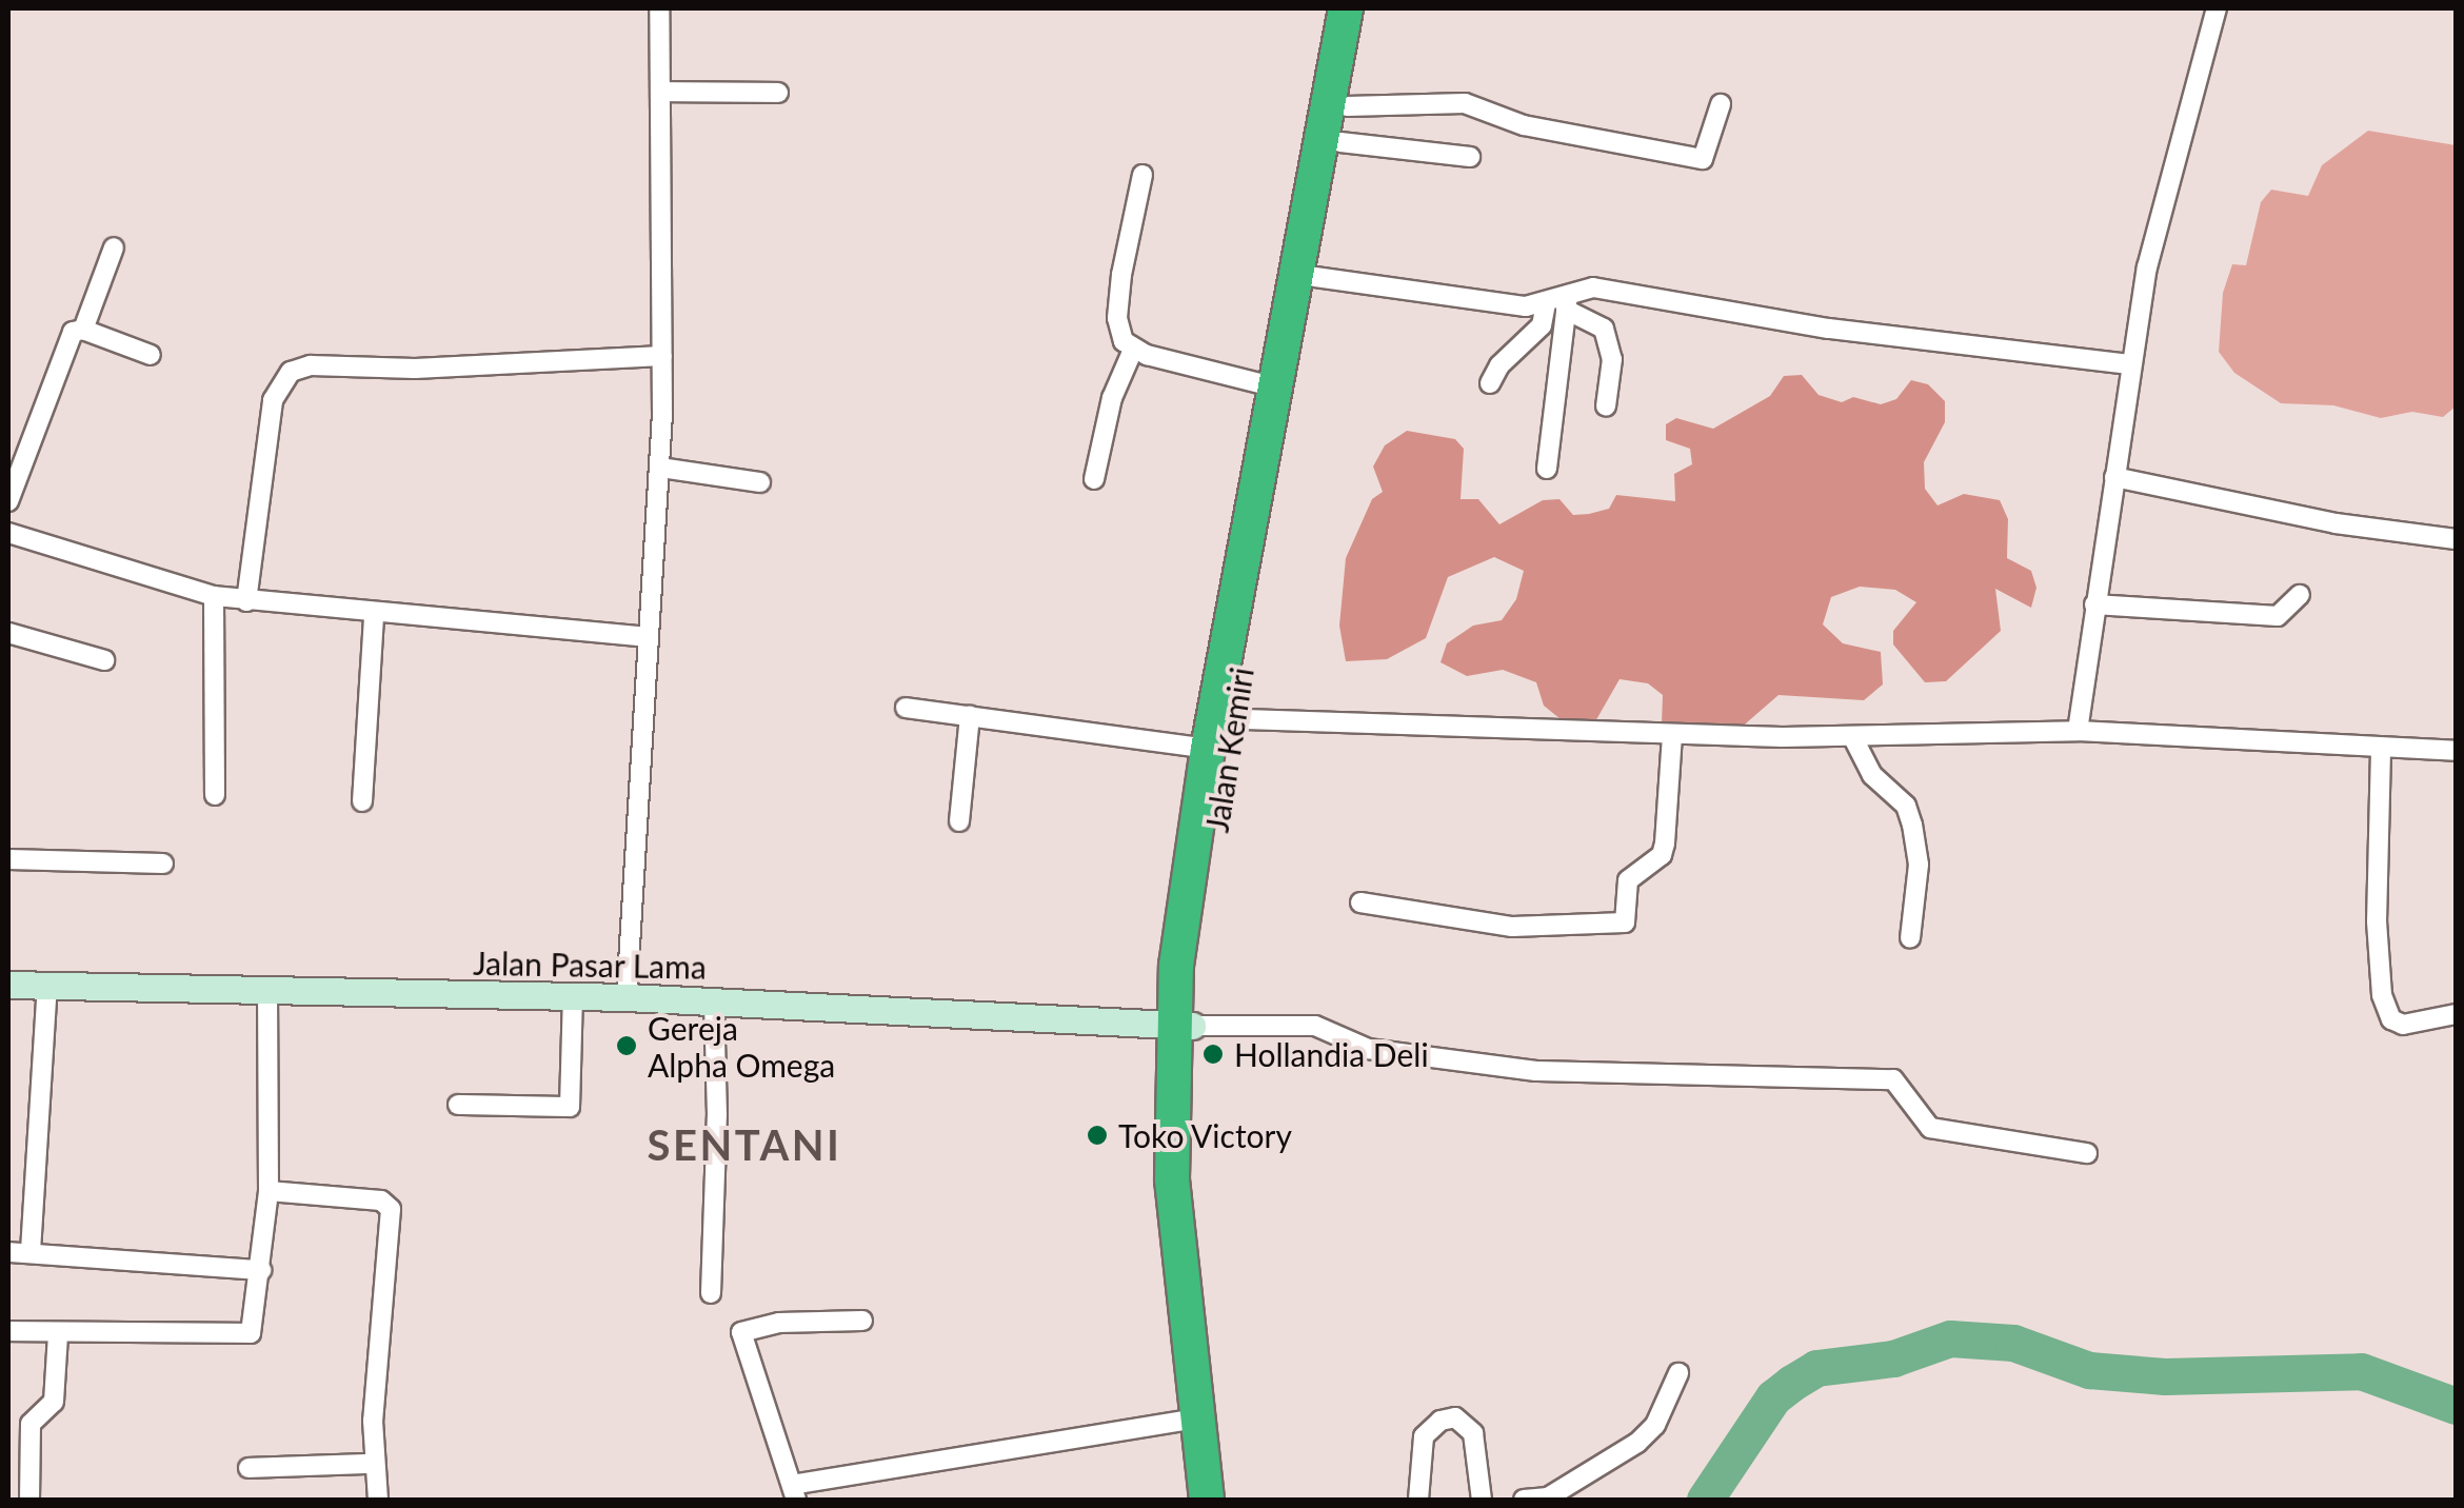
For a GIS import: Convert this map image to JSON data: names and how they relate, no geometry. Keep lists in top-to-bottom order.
{
  "streets": {
    "highway": ["Jalan Kemiri"],
    "street": ["Jalan Pasar Lama"]
  },
  "crossings": [
    ["Jalan Kemiri", "Jalan Pasar Lama"]
  ],
  "districts": ["SENTANI"],
  "places": ["Gereja Alpha Omega", "Hollandia Deli", "Toko Victory"]
}
